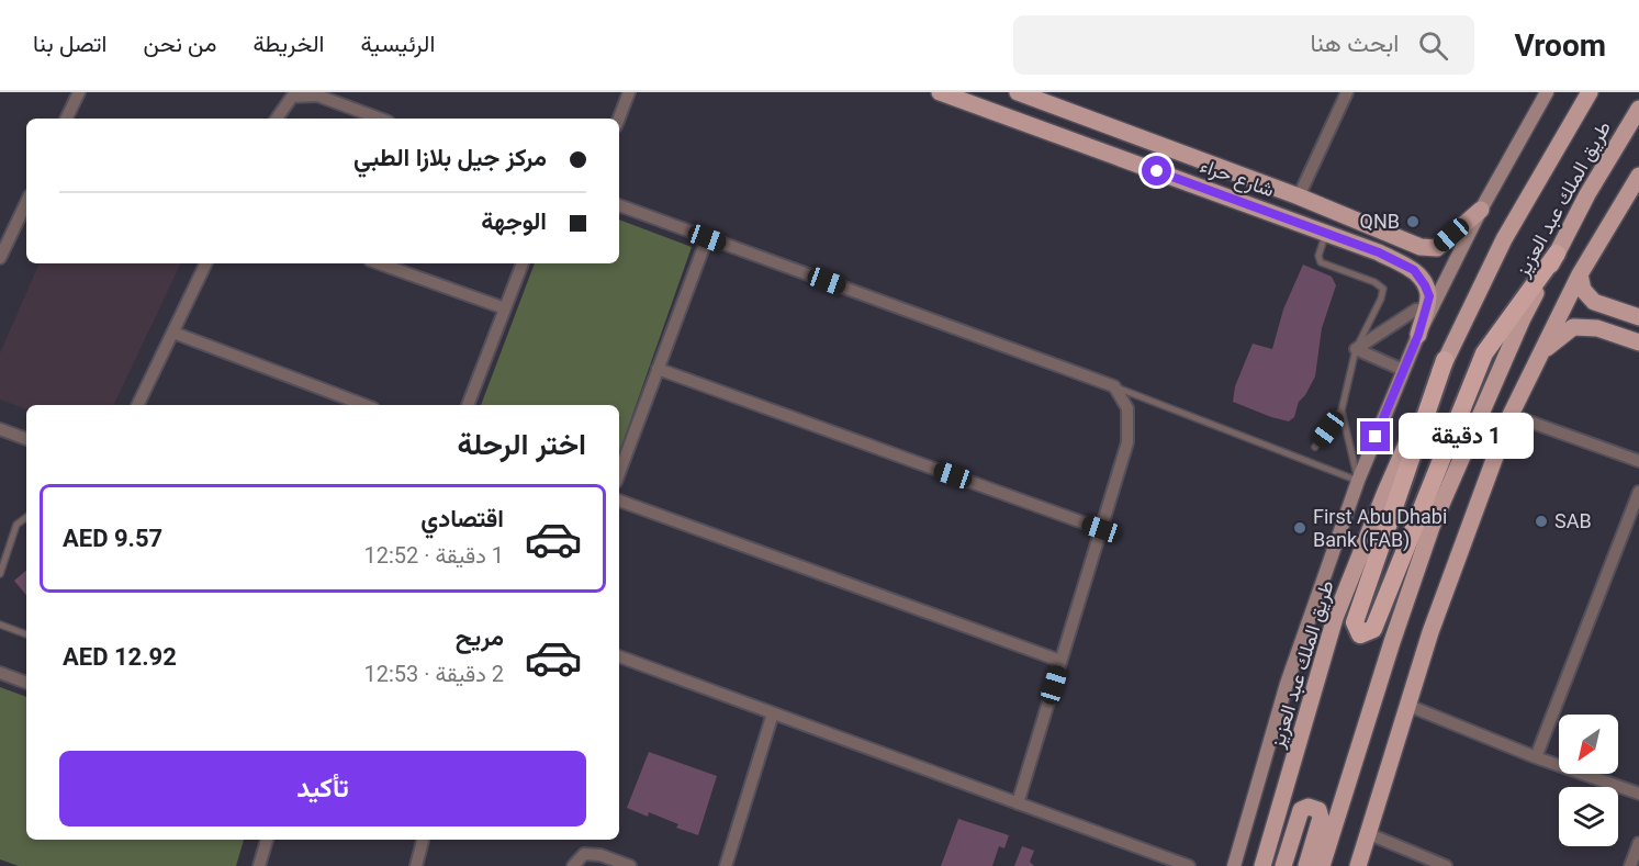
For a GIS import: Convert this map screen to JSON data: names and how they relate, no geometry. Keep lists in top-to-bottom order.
{
  "streets": {
    "main road": ["شارع حراء", "طريق الملك عبد العزيز"]
  },
  "places": ["QNB", "SAB", "First Abu Dhabi Bank (FAB)"],
  "north": "bottom left",
  "page": {
    "header": "Vroom",
    "search": "ابحث هنا",
    "nav": [
      "الرئيسية",
      "الخريطة",
      "من نحن",
      "اتصل بنا"
    ],
    "banner": ["مركز جيل بلازا الطبي", "الوجهة"],
    "heading": "اختر الرحلة",
    "bubble": "1 دقيقة",
    "list": [
      {
        "name": "اقتصادي",
        "note": "1 دقيقة · 12:52",
        "value": "AED 9.57"
      },
      {
        "name": "مريح",
        "note": "2 دقيقة · 12:53",
        "value": "AED 12.92"
      }
    ],
    "buttons": "تأكيد"
  }
}
